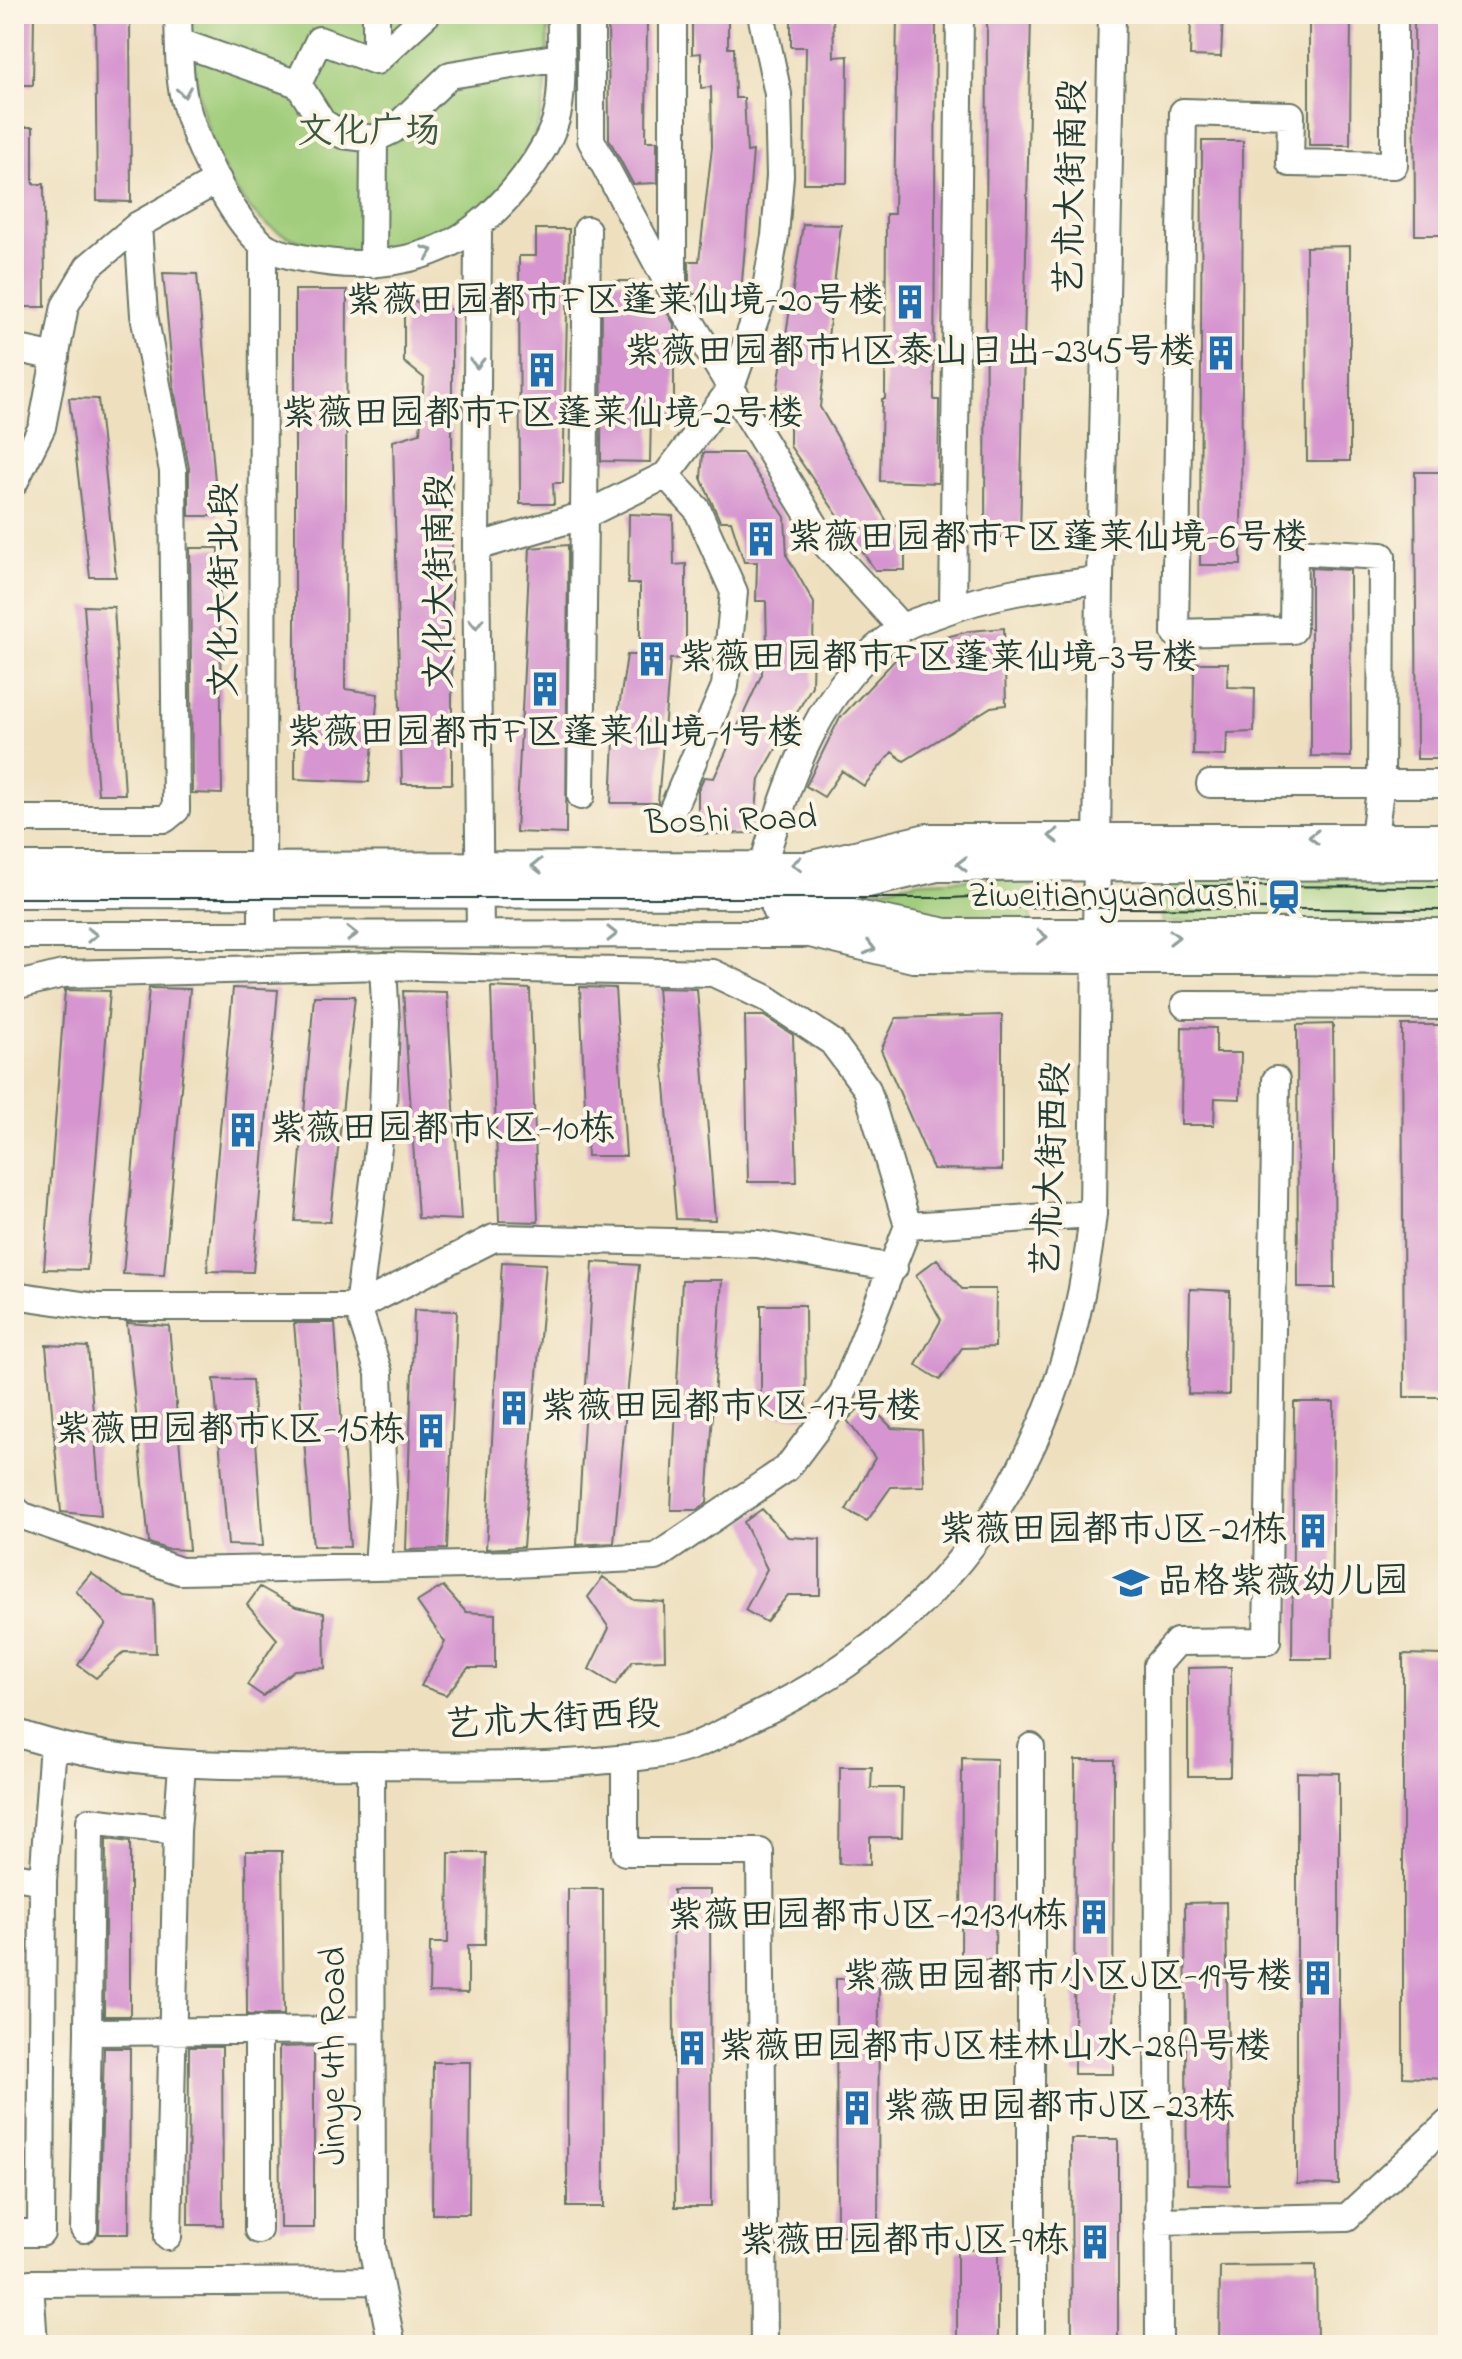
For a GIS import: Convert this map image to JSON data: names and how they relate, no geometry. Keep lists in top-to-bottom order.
{
  "streets": {
    "main road": ["Boshi Road"],
    "street": [
      "艺术大街南段",
      "文化大街南段",
      "文化大街北段",
      "艺术大街西段",
      "Jinye 4th Road"
    ]
  },
  "crossings": [
    ["艺术大街南段", "Boshi Road"],
    ["艺术大街南段", "艺术大街西段"],
    ["文化大街南段", "Boshi Road"],
    ["文化大街北段", "Boshi Road"],
    ["Boshi Road", "艺术大街西段"],
    ["艺术大街西段", "Jinye 4th Road"]
  ],
  "parks": ["文化广场"],
  "places": {
    "building": [
      "紫薇田园都市F区蓬莱仙境-20号楼",
      "紫薇田园都市H区泰山日出-2345号楼",
      "紫薇田园都市F区蓬莱仙境-2号楼",
      "紫薇田园都市F区蓬莱仙境-6号楼",
      "紫薇田园都市F区蓬莱仙境-3号楼",
      "紫薇田园都市F区蓬莱仙境-1号楼",
      "紫薇田园都市K区-10栋",
      "紫薇田园都市K区-17号楼",
      "紫薇田园都市K区-15栋",
      "紫薇田园都市J区-21栋",
      "紫薇田园都市J区-121314栋",
      "紫薇田园都市小区J区-19号楼",
      "紫薇田园都市J区桂林山水-28A号楼",
      "紫薇田园都市J区-23栋",
      "紫薇田园都市J区-9栋"
    ],
    "station": ["Ziweitianyuandushi"],
    "school or university": ["品格紫薇幼儿园"]
  }
}
